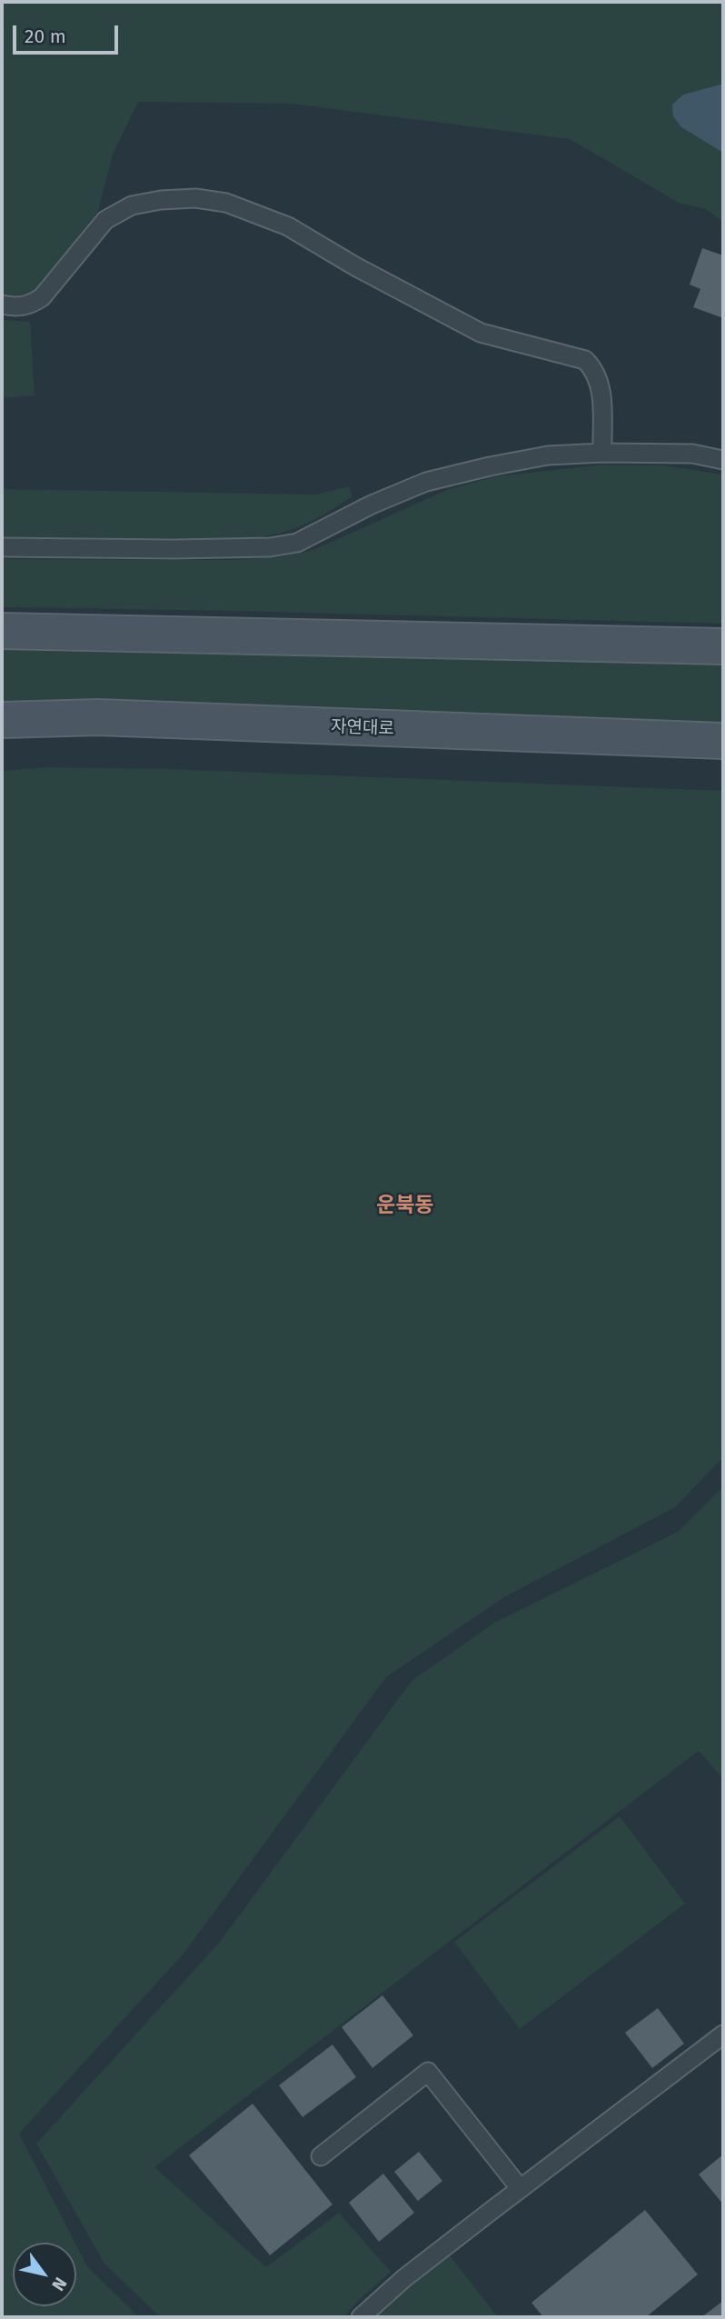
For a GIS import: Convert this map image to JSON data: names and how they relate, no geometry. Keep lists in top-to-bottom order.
{
  "streets": {
    "main road": ["자연대로"]
  },
  "districts": ["운북동"],
  "scale_bar": "20 m",
  "north": "bottom right"
}
